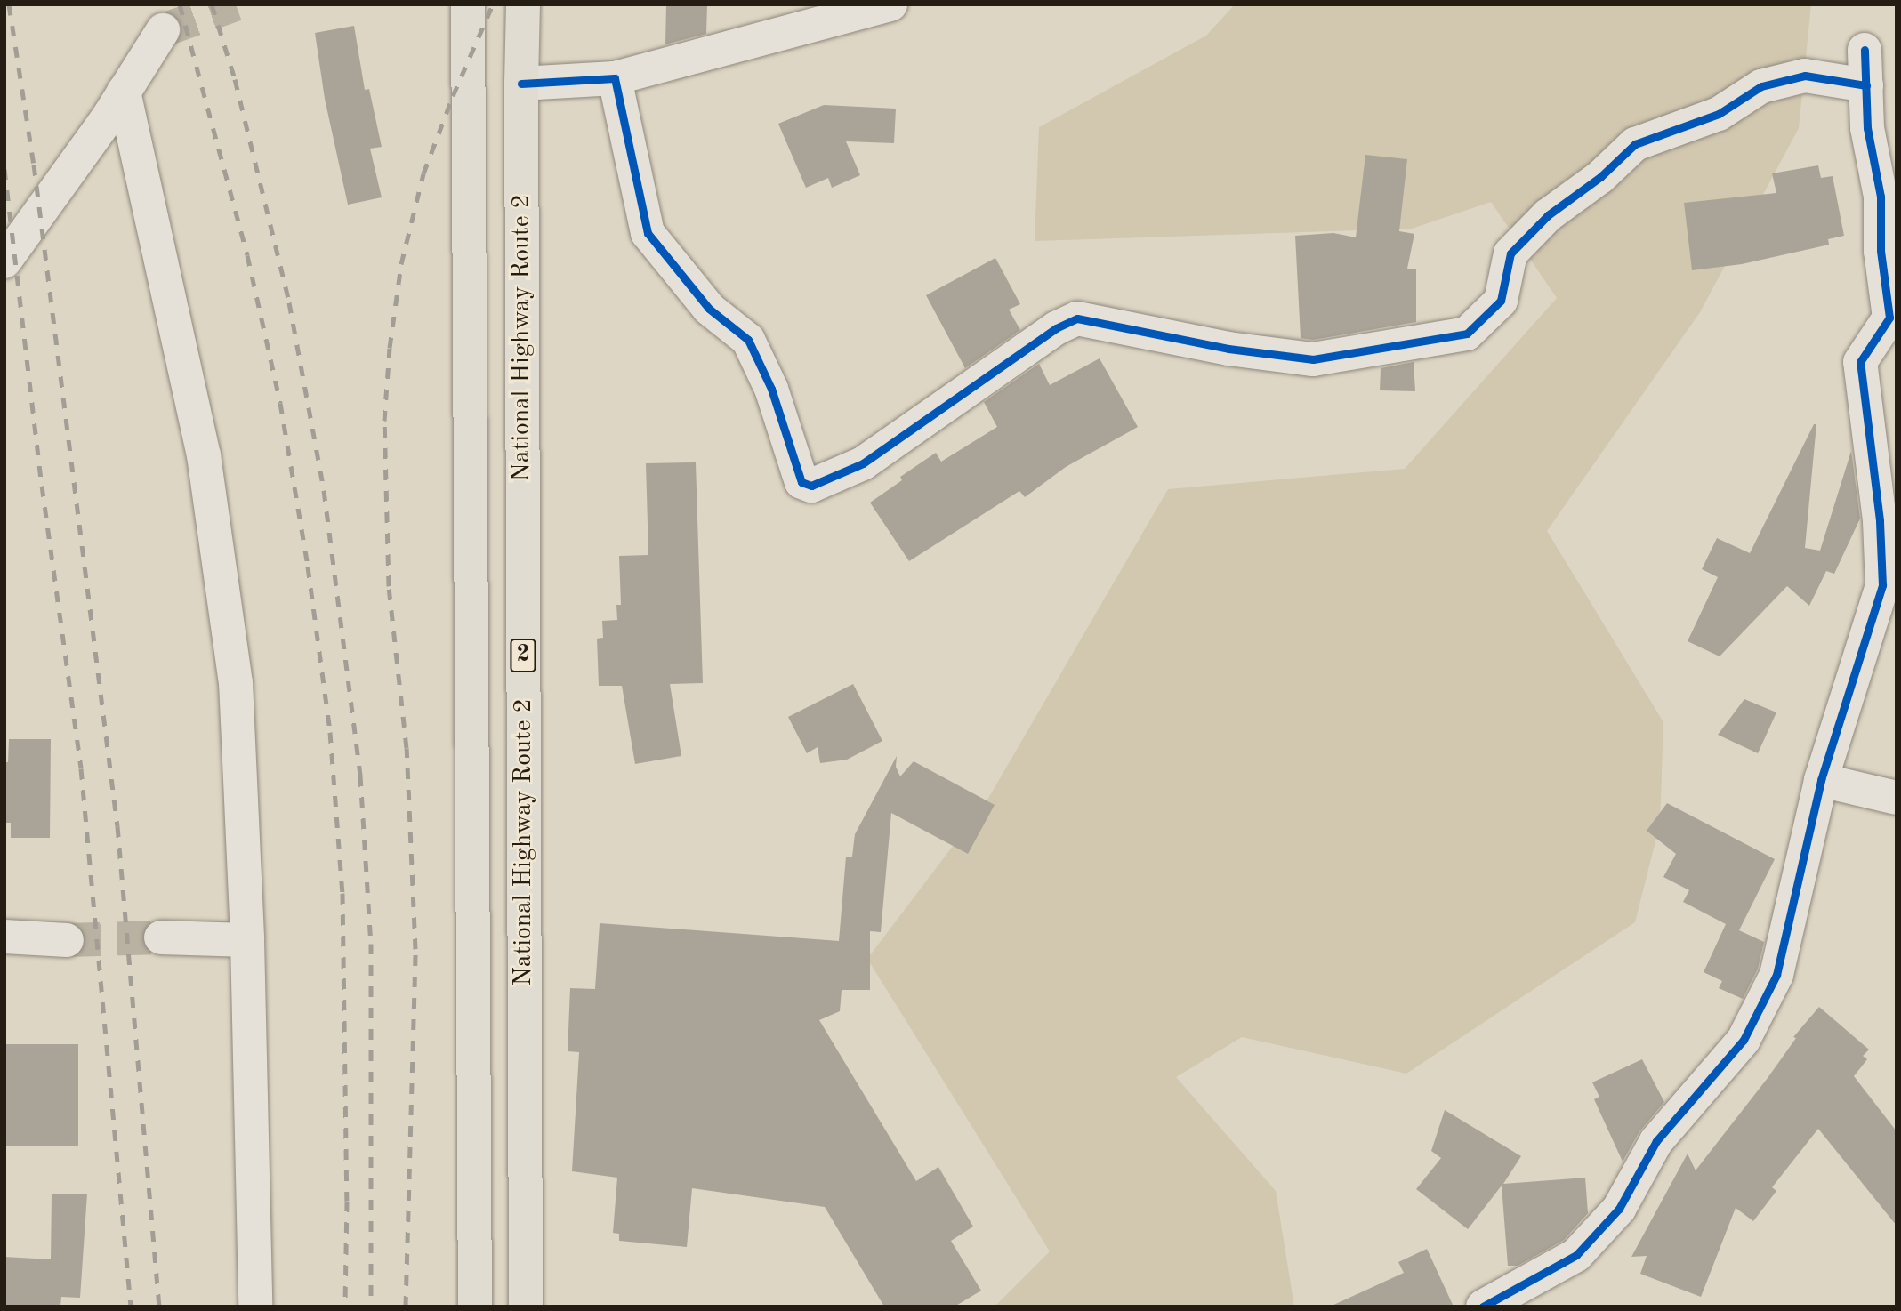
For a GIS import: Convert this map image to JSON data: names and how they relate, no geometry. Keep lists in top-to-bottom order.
{
  "streets": {
    "highway": ["National Highway Route 2", "2"]
  }
}
